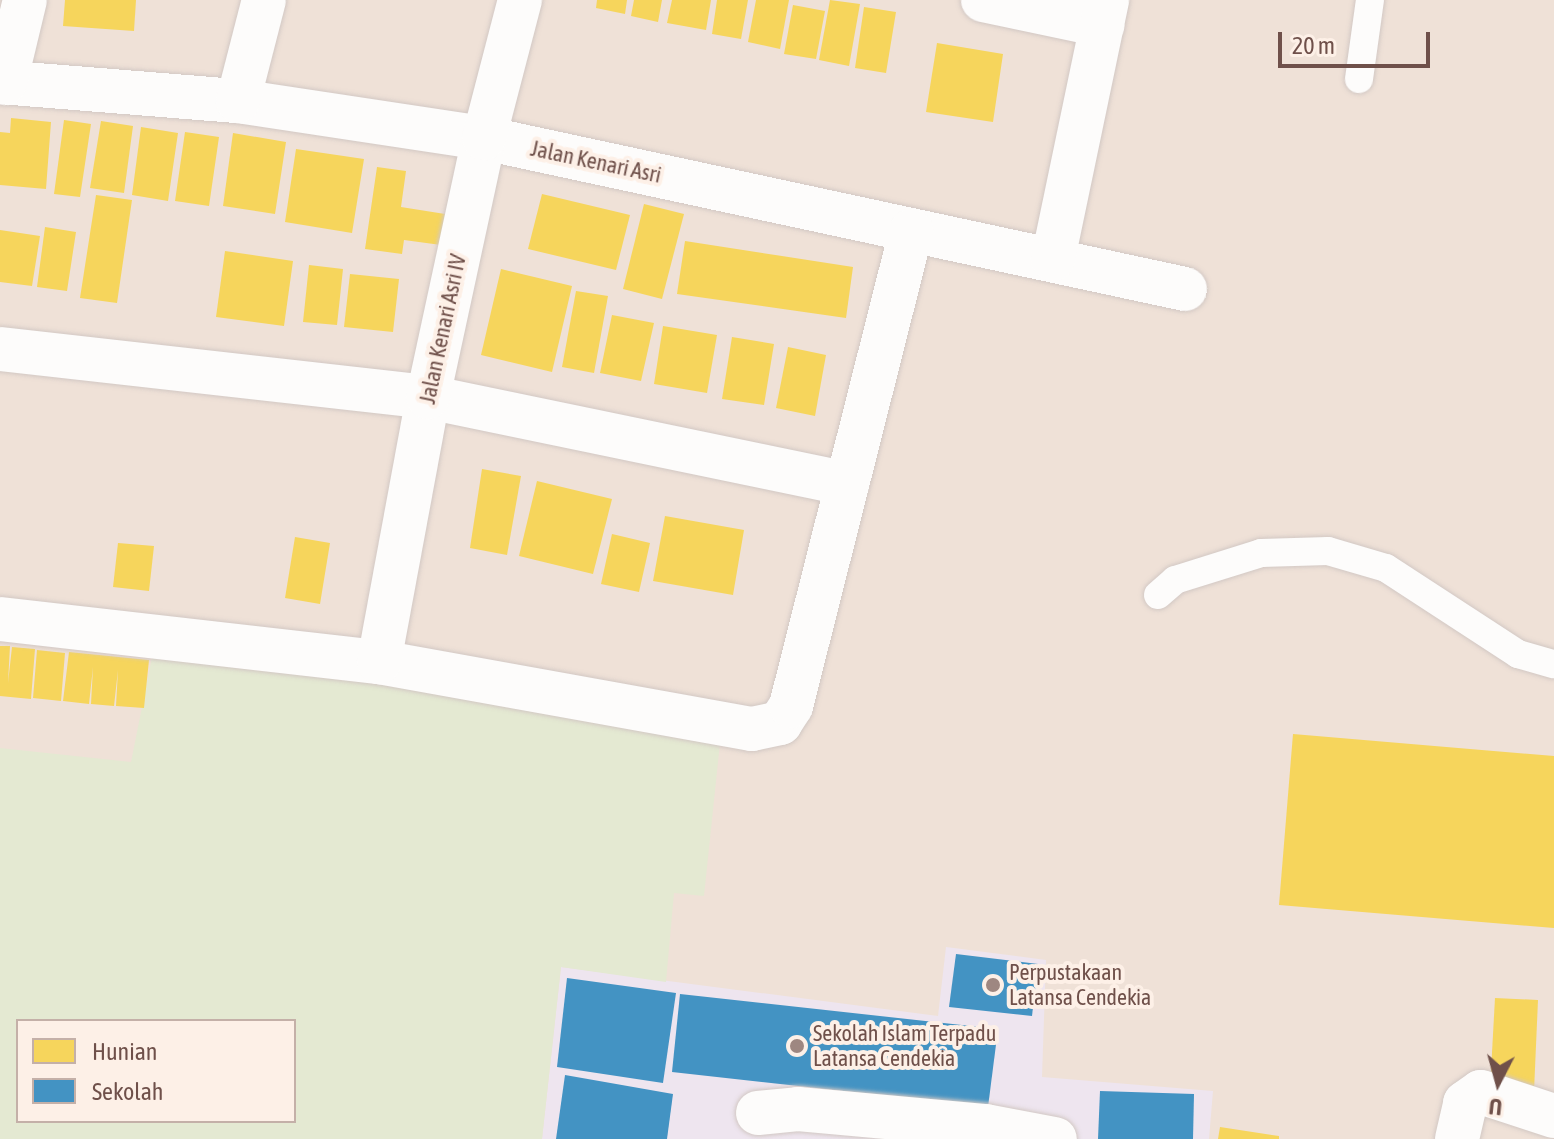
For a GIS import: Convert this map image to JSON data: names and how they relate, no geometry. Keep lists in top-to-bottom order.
{
  "streets": {
    "street": ["Jalan Kenari Asri", "Jalan Kenari Asri IV"]
  },
  "crossings": [
    ["Jalan Kenari Asri", "Jalan Kenari Asri IV"]
  ],
  "places": ["Perpustakaan Latansa Cendekia", "Sekolah Islam Terpadu Latansa Cendekia"],
  "legend": ["Hunian", "Sekolah"],
  "scale_bar": "20 m",
  "north": "bottom"
}
